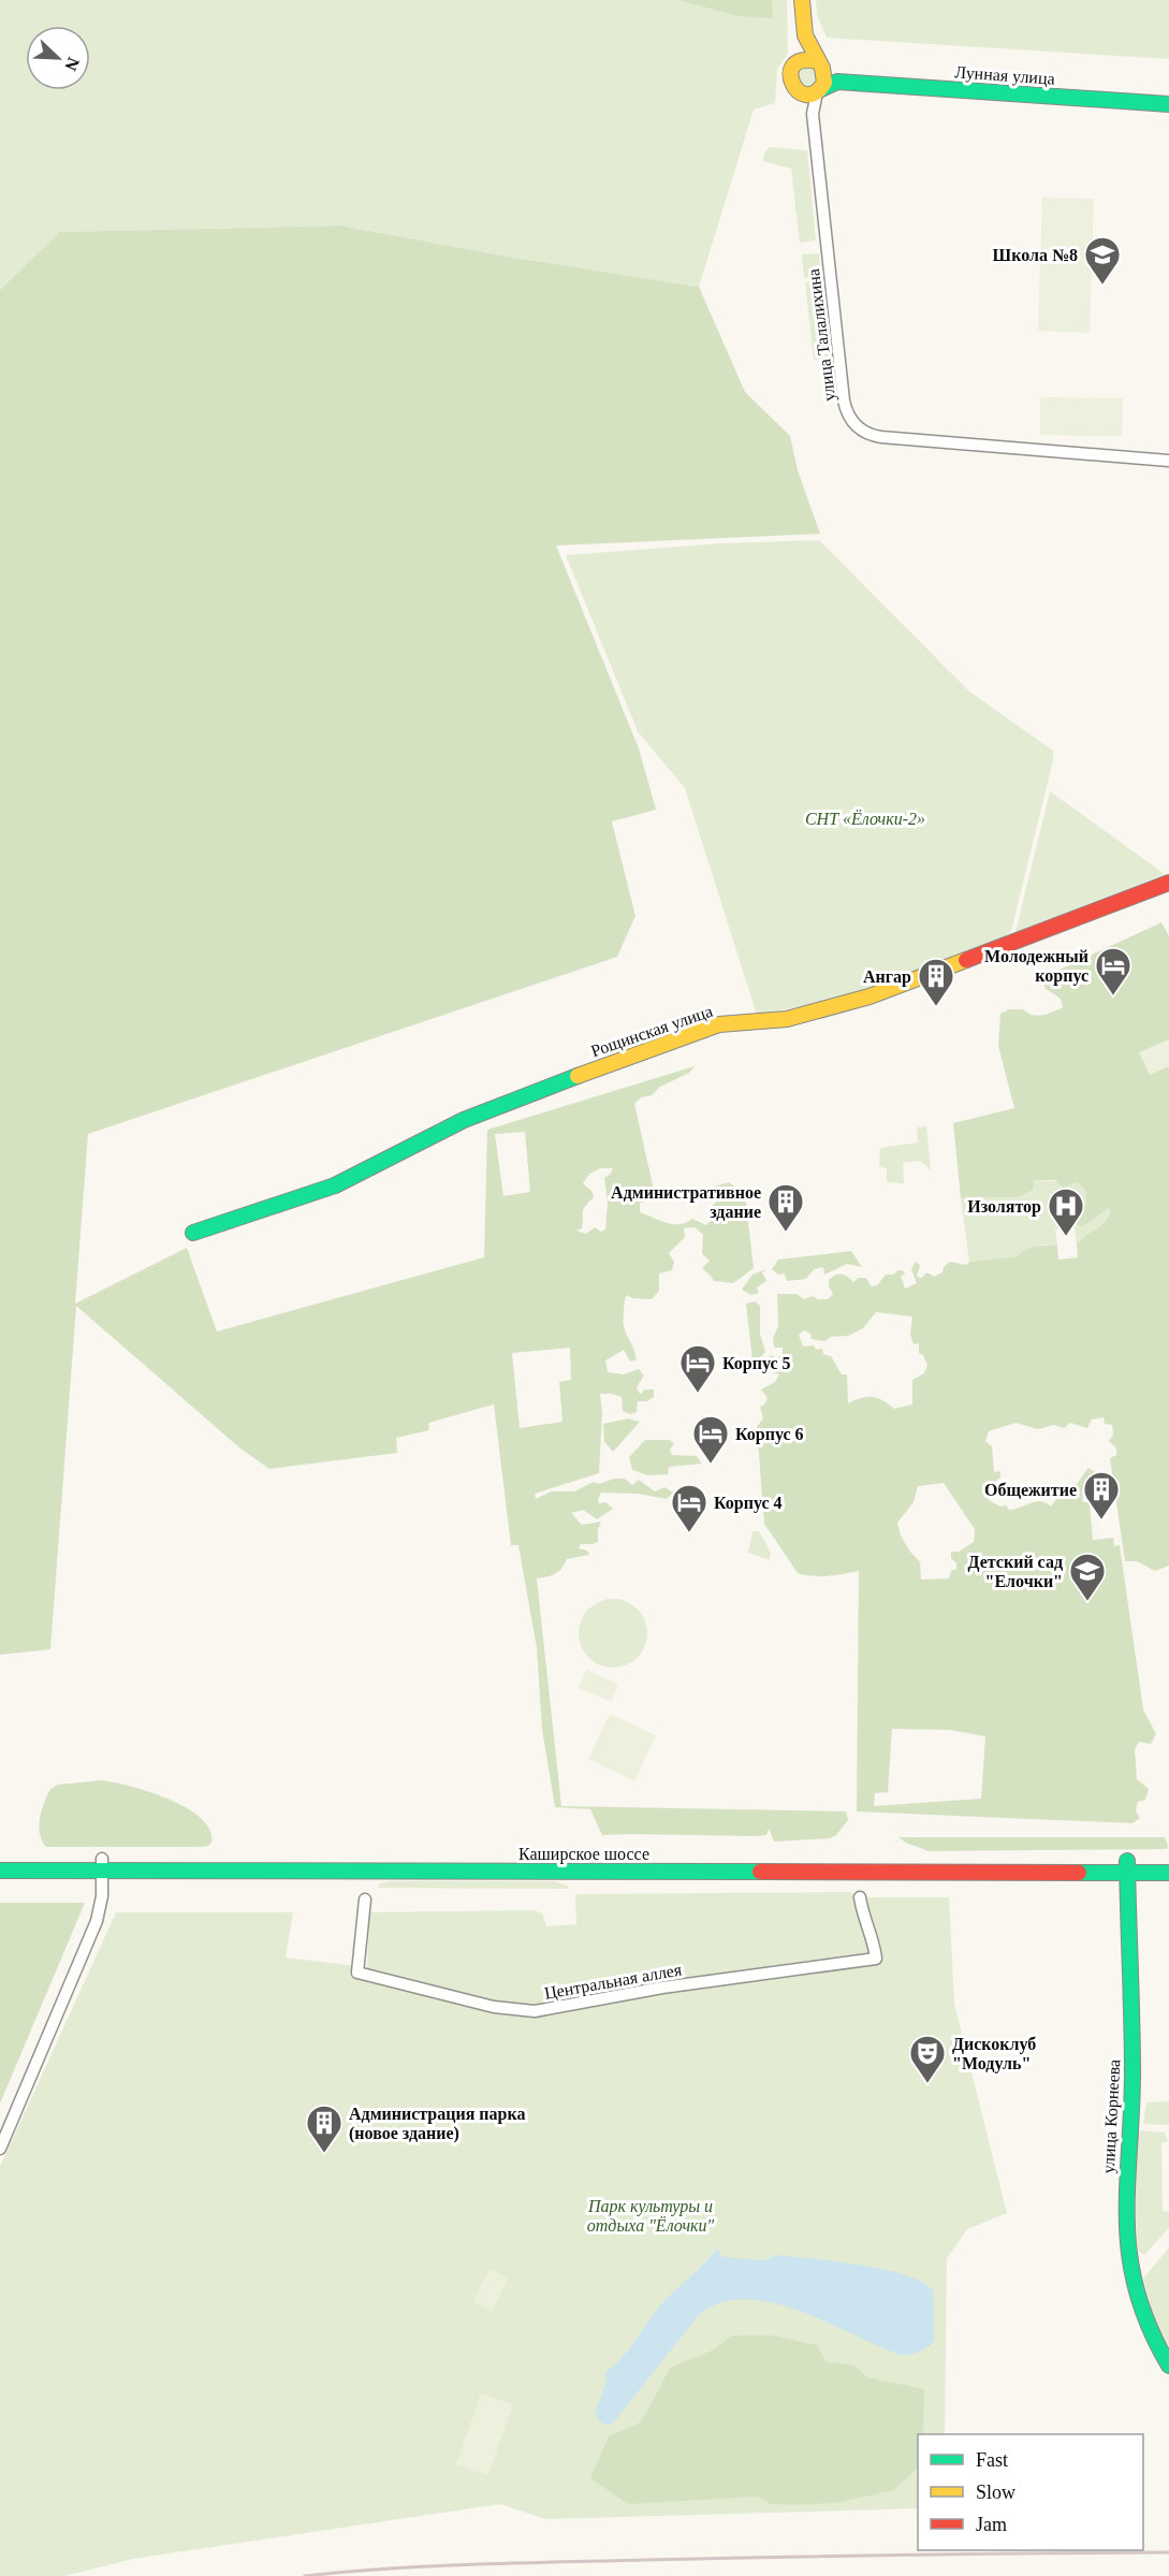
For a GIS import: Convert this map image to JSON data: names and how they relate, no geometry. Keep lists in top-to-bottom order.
{
  "streets": {
    "street": [
      "Лунная улица",
      "улица Талалихина",
      "Рощинская улица",
      "Каширское шоссе",
      "Центральная аллея",
      "улица Корнеева"
    ]
  },
  "crossings": [
    ["Каширское шоссе", "улица Корнеева"]
  ],
  "parks": ["СНТ «Ёлочки-2»", "Парк культуры и отдыха \"Ёлочки\""],
  "places": {
    "school or university": ["Школа №8", "Детский сад \"Елочки\""],
    "hotel": [
      "Молодежный корпус",
      "Корпус 5",
      "Корпус 6",
      "Корпус 4"
    ],
    "building": [
      "Ангар",
      "Административное здание",
      "Общежитие",
      "Администрация парка (новое здание)"
    ],
    "hospital": ["Изолятор"],
    "theatre": ["Дискоклуб \"Модуль\""]
  },
  "legend": ["Fast", "Slow", "Jam"],
  "north": "bottom right"
}
